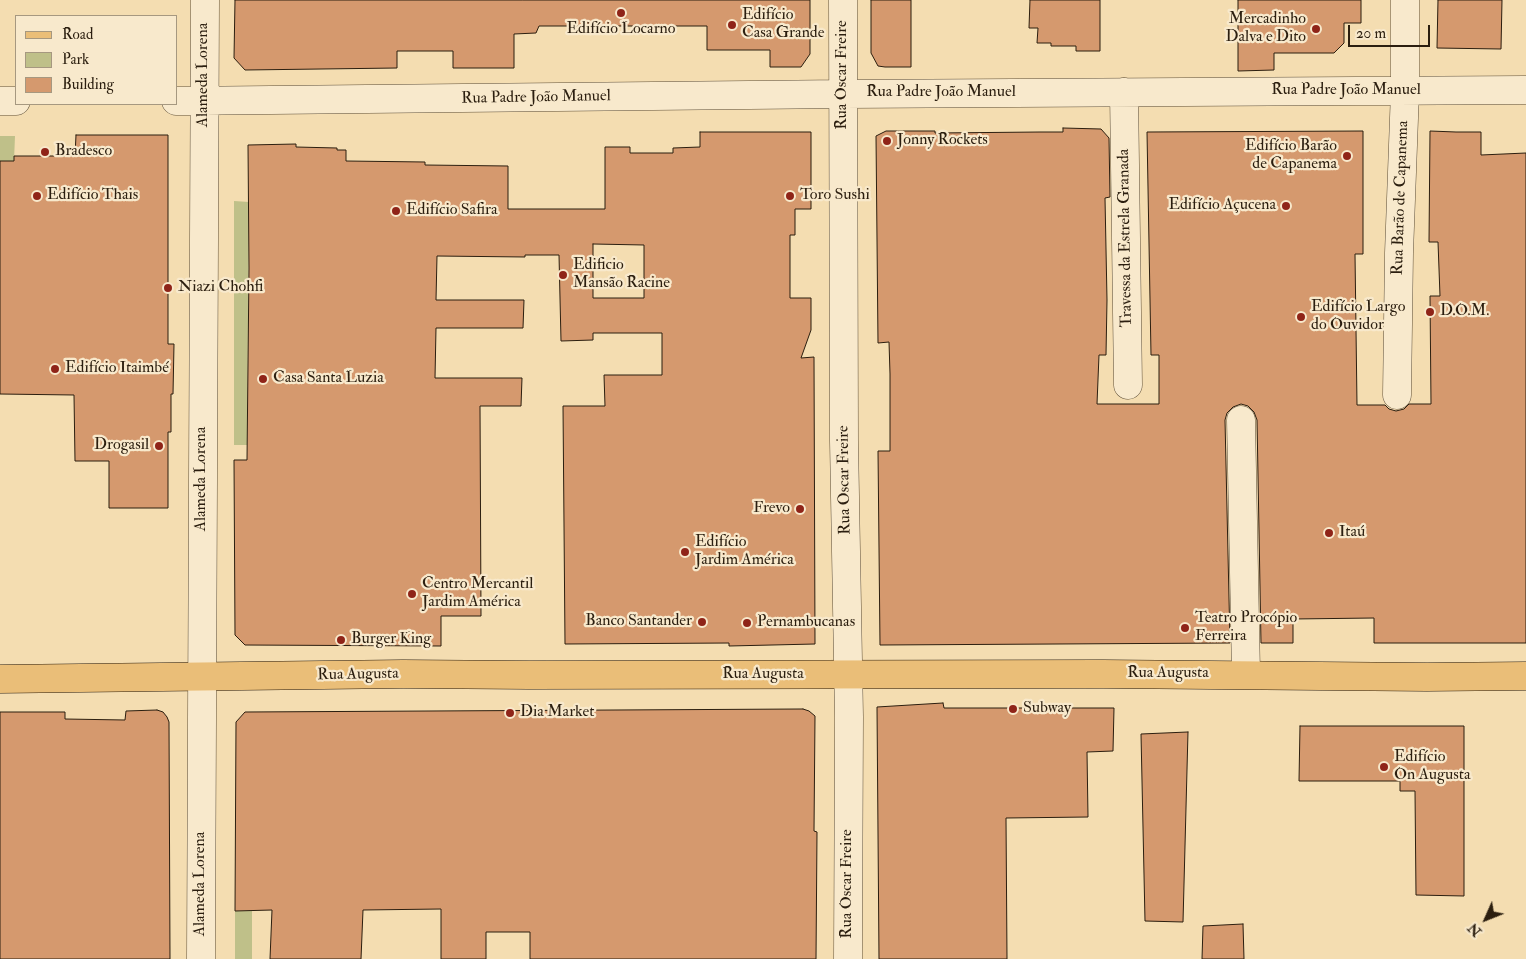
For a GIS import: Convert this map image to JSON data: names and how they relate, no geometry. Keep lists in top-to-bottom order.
{
  "streets": {
    "main road": ["Rua Augusta"],
    "street": [
      "Alameda Lorena",
      "Rua Oscar Freire",
      "Rua Padre João Manuel",
      "Rua Barão de Capanema",
      "Travessa da Estrela Granada"
    ]
  },
  "crossings": [
    ["Alameda Lorena", "Rua Padre João Manuel"],
    ["Alameda Lorena", "Rua Augusta"],
    ["Rua Oscar Freire", "Rua Padre João Manuel"],
    ["Rua Oscar Freire", "Rua Augusta"],
    ["Rua Padre João Manuel", "Rua Barão de Capanema"],
    ["Rua Padre João Manuel", "Travessa da Estrela Granada"]
  ],
  "places": [
    "Edifício Locarno",
    "Edifício Casa Grande",
    "Mercadinho Dalva e Dito",
    "Jonny Rockets",
    "Bradesco",
    "Edifício Barão de Capanema",
    "Edifício Thais",
    "Toro Sushi",
    "Edifício Açucena",
    "Edifício Safira",
    "Edificio Mansão Racine",
    "Niazi Chohfi",
    "D.O.M.",
    "Edifício Largo do Ouvidor",
    "Edifício Itaimbé",
    "Casa Santa Luzia",
    "Drogasil",
    "Frevo",
    "Itaú",
    "Edifício Jardim América",
    "Centro Mercantil Jardim América",
    "Banco Santander",
    "Pernambucanas",
    "Teatro Procópio Ferreira",
    "Burger King",
    "Subway",
    "Dia Market",
    "Edifício On Augusta"
  ],
  "legend": ["Road", "Park", "Building"],
  "scale_bar": "20 m",
  "north": "bottom left"
}
